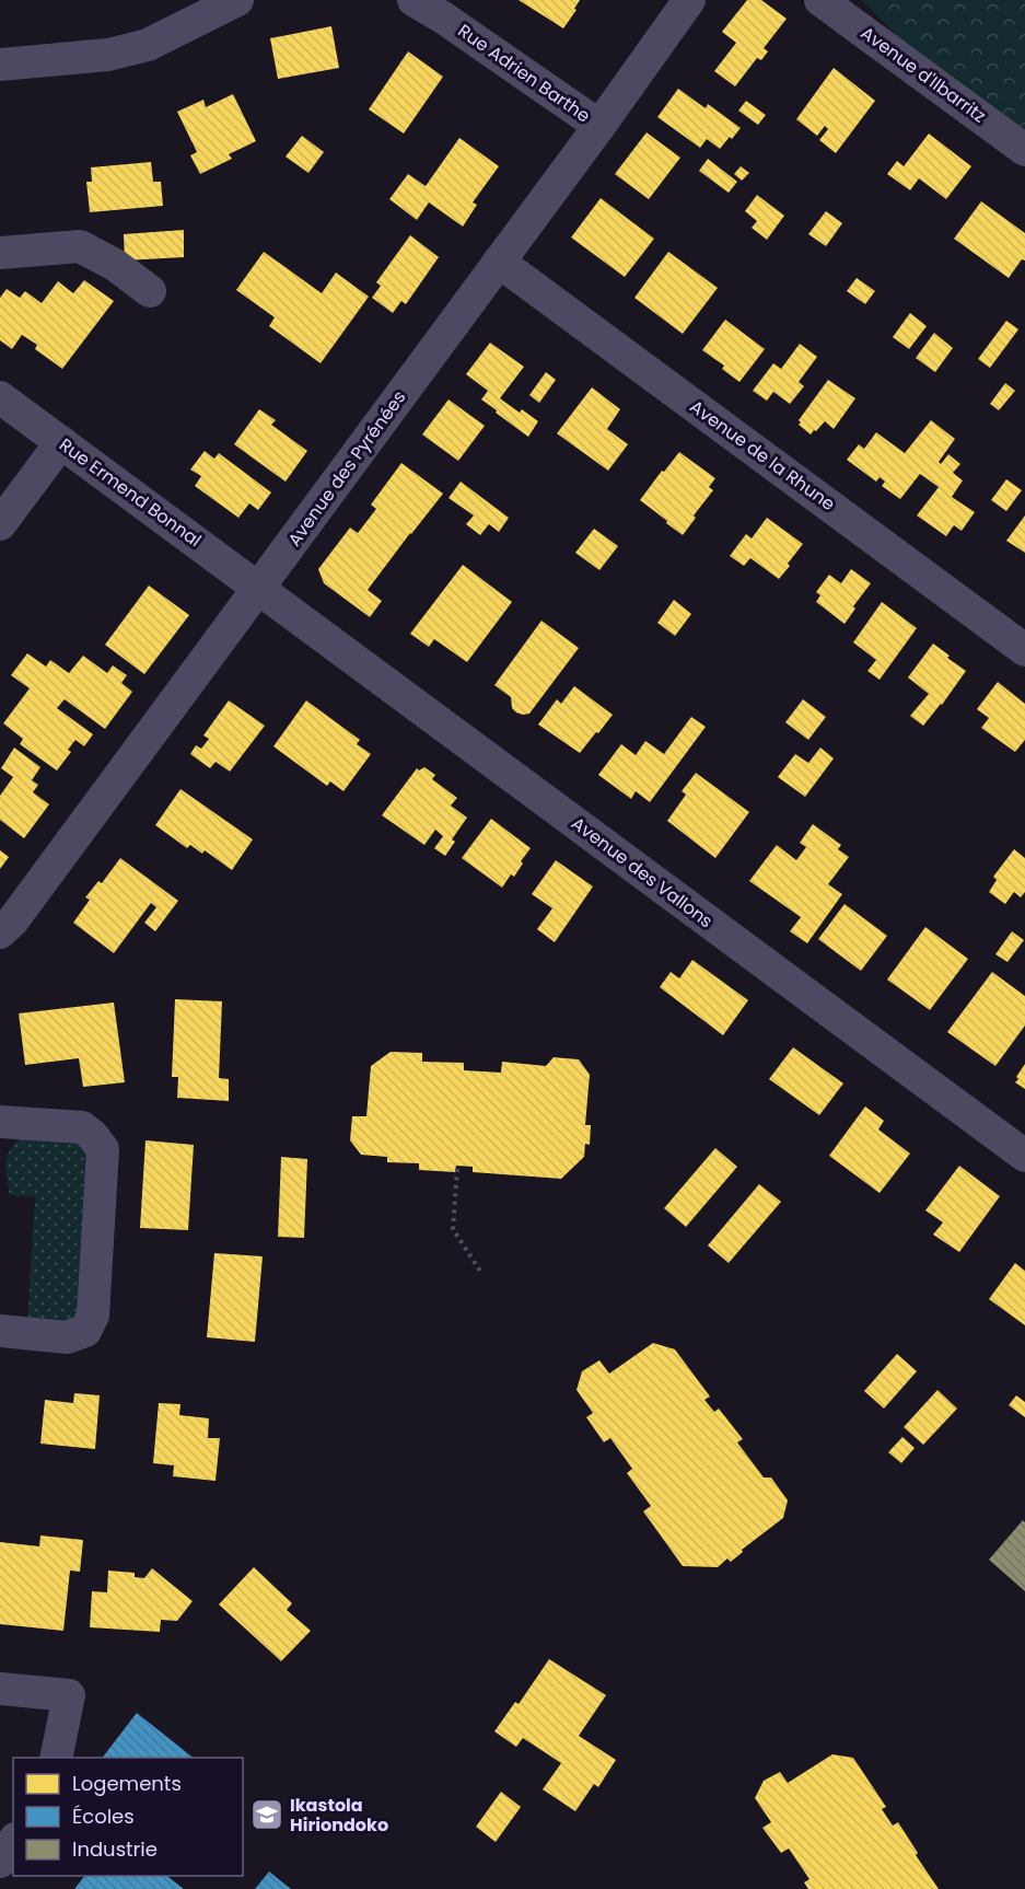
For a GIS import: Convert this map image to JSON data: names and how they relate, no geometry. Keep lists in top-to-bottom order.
{
  "streets": {
    "street": [
      "Rue Adrien Barthe",
      "Avenue d'Ilbarritz",
      "Avenue de la Rhune",
      "Avenue des Pyrénées",
      "Rue Ermend Bonnal",
      "Avenue des Vallons"
    ]
  },
  "crossings": [
    ["Rue Adrien Barthe", "Avenue des Pyrénées"],
    ["Avenue de la Rhune", "Avenue des Pyrénées"],
    ["Avenue des Pyrénées", "Rue Ermend Bonnal"],
    ["Avenue des Pyrénées", "Avenue des Vallons"],
    ["Rue Ermend Bonnal", "Avenue des Vallons"]
  ],
  "places": {
    "school or university": ["Ikastola Hiriondoko"]
  },
  "legend": ["Logements", "Écoles", "Industrie"]
}
